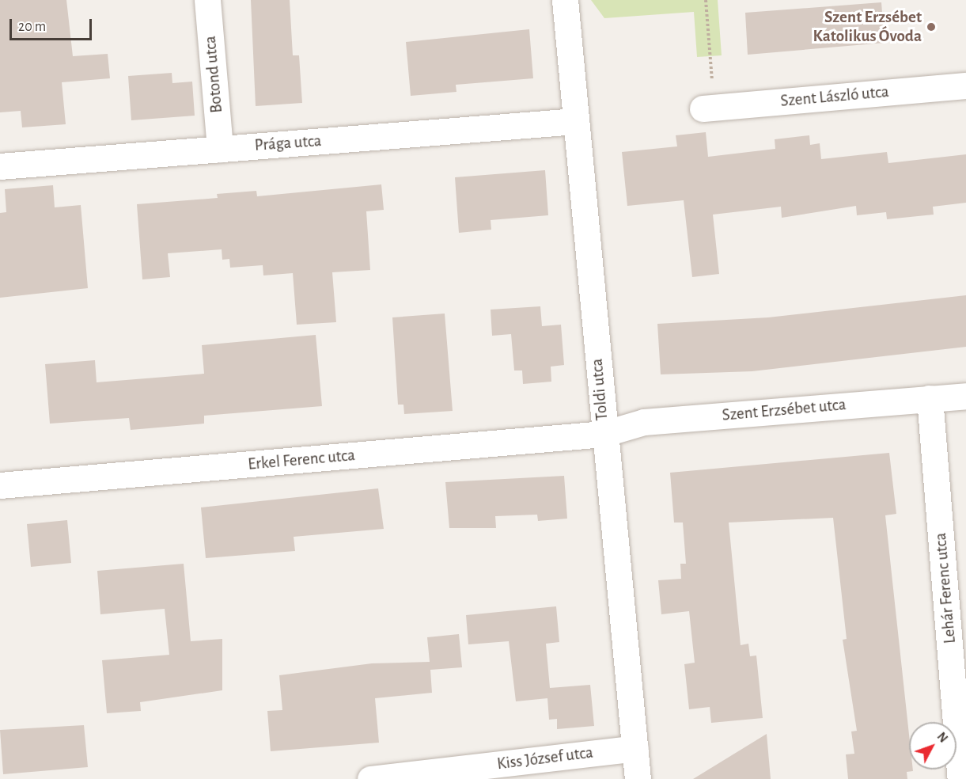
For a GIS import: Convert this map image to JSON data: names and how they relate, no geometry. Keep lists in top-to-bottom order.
{
  "streets": {
    "street": [
      "Botond utca",
      "Szent László utca",
      "Prága utca",
      "Toldi utca",
      "Szent Erzsébet utca",
      "Erkel Ferenc utca",
      "Lehár Ferenc utca",
      "Kiss József utca"
    ]
  },
  "crossings": [
    ["Botond utca", "Prága utca"],
    ["Prága utca", "Toldi utca"],
    ["Toldi utca", "Szent Erzsébet utca"],
    ["Toldi utca", "Erkel Ferenc utca"],
    ["Toldi utca", "Kiss József utca"],
    ["Szent Erzsébet utca", "Erkel Ferenc utca"],
    ["Szent Erzsébet utca", "Lehár Ferenc utca"]
  ],
  "places": ["Szent Erzsébet Katolikus Óvoda"],
  "scale_bar": "20 m",
  "north": "top right"
}
